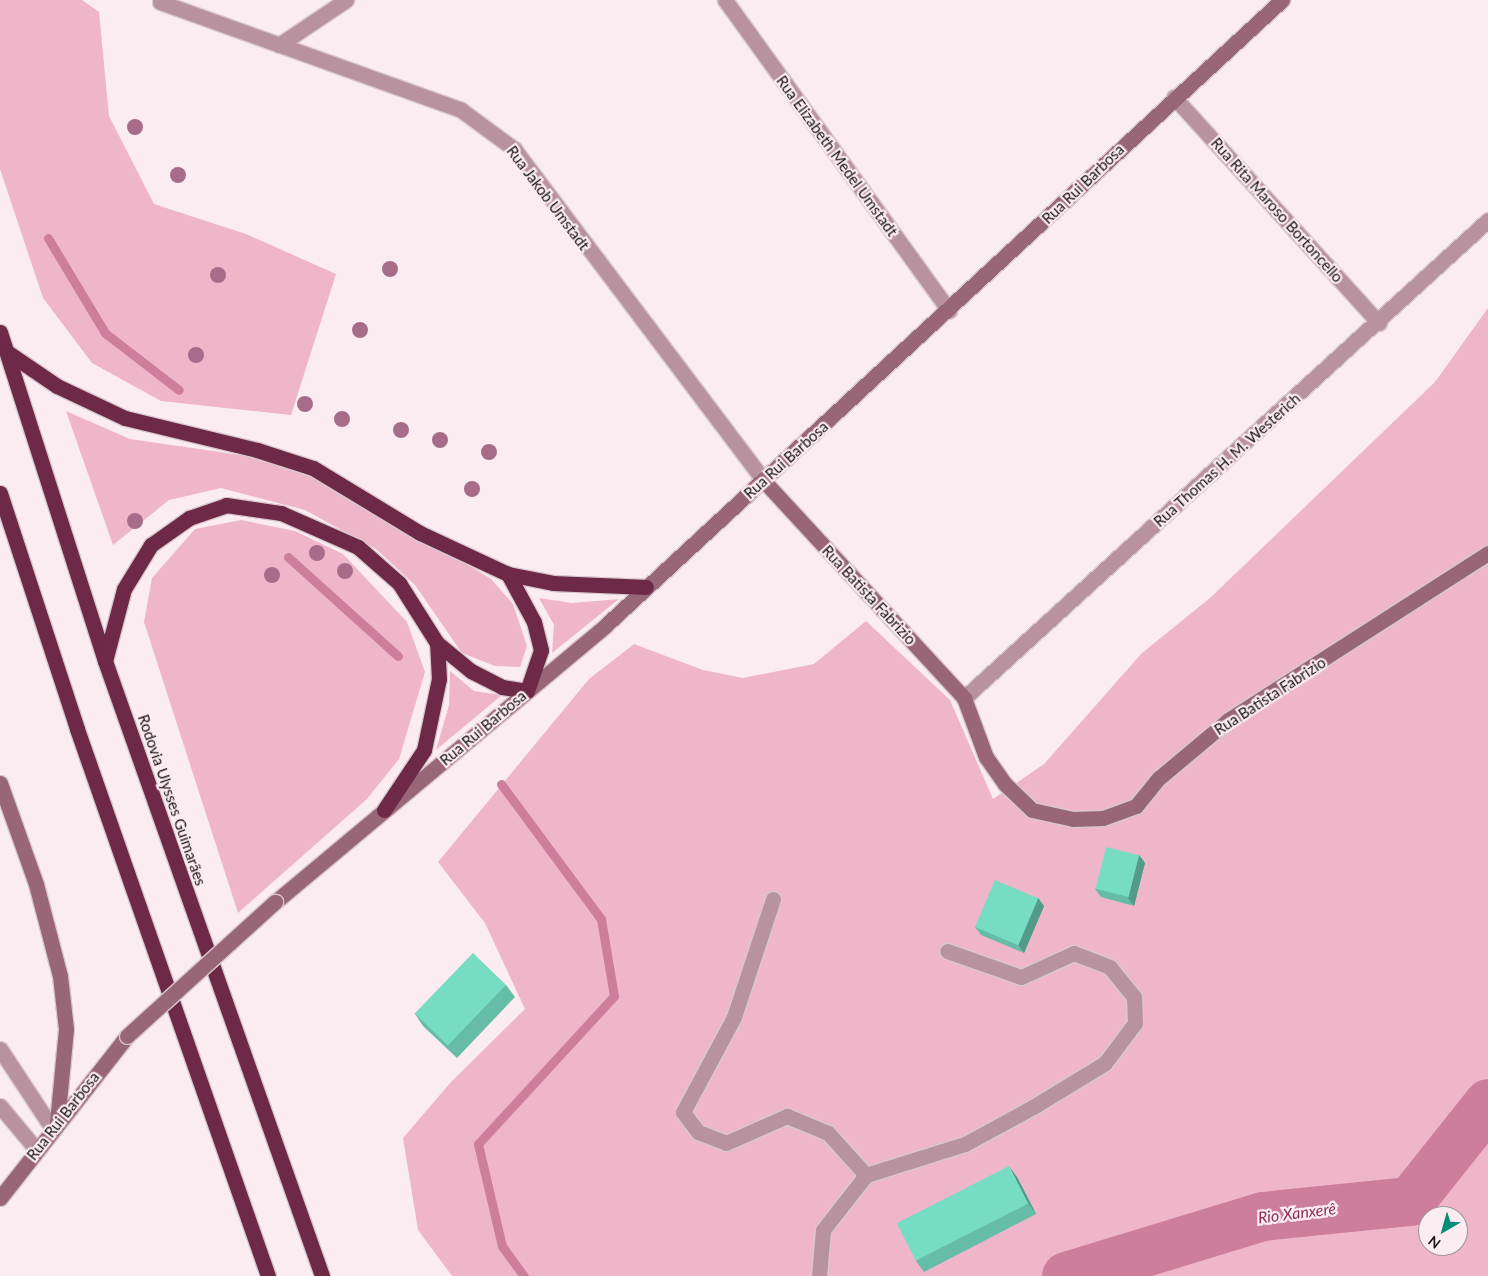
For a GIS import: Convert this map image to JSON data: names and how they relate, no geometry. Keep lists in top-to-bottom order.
{
  "streets": {
    "highway": ["Rodovia Ulysses Guimarães"],
    "main road": ["Rua Rui Barbosa", "Rua Batista Fabrizio"],
    "street": [
      "Rua Elizabeth Medel Umstadt",
      "Rua Jakob Umstadt",
      "Rua Rita Maroso Bortoncello",
      "Rua Thomas H. M. Westerich"
    ]
  },
  "crossings": [
    ["Rua Elizabeth Medel Umstadt", "Rua Rui Barbosa"],
    ["Rua Rui Barbosa", "Rua Jakob Umstadt"],
    ["Rua Rui Barbosa", "Rua Rita Maroso Bortoncello"],
    ["Rua Rui Barbosa", "Rua Batista Fabrizio"],
    ["Rua Jakob Umstadt", "Rua Batista Fabrizio"],
    ["Rua Rita Maroso Bortoncello", "Rua Thomas H. M. Westerich"],
    ["Rua Thomas H. M. Westerich", "Rua Batista Fabrizio"]
  ],
  "water": ["Rio Xanxerê"],
  "north": "bottom left"
}
